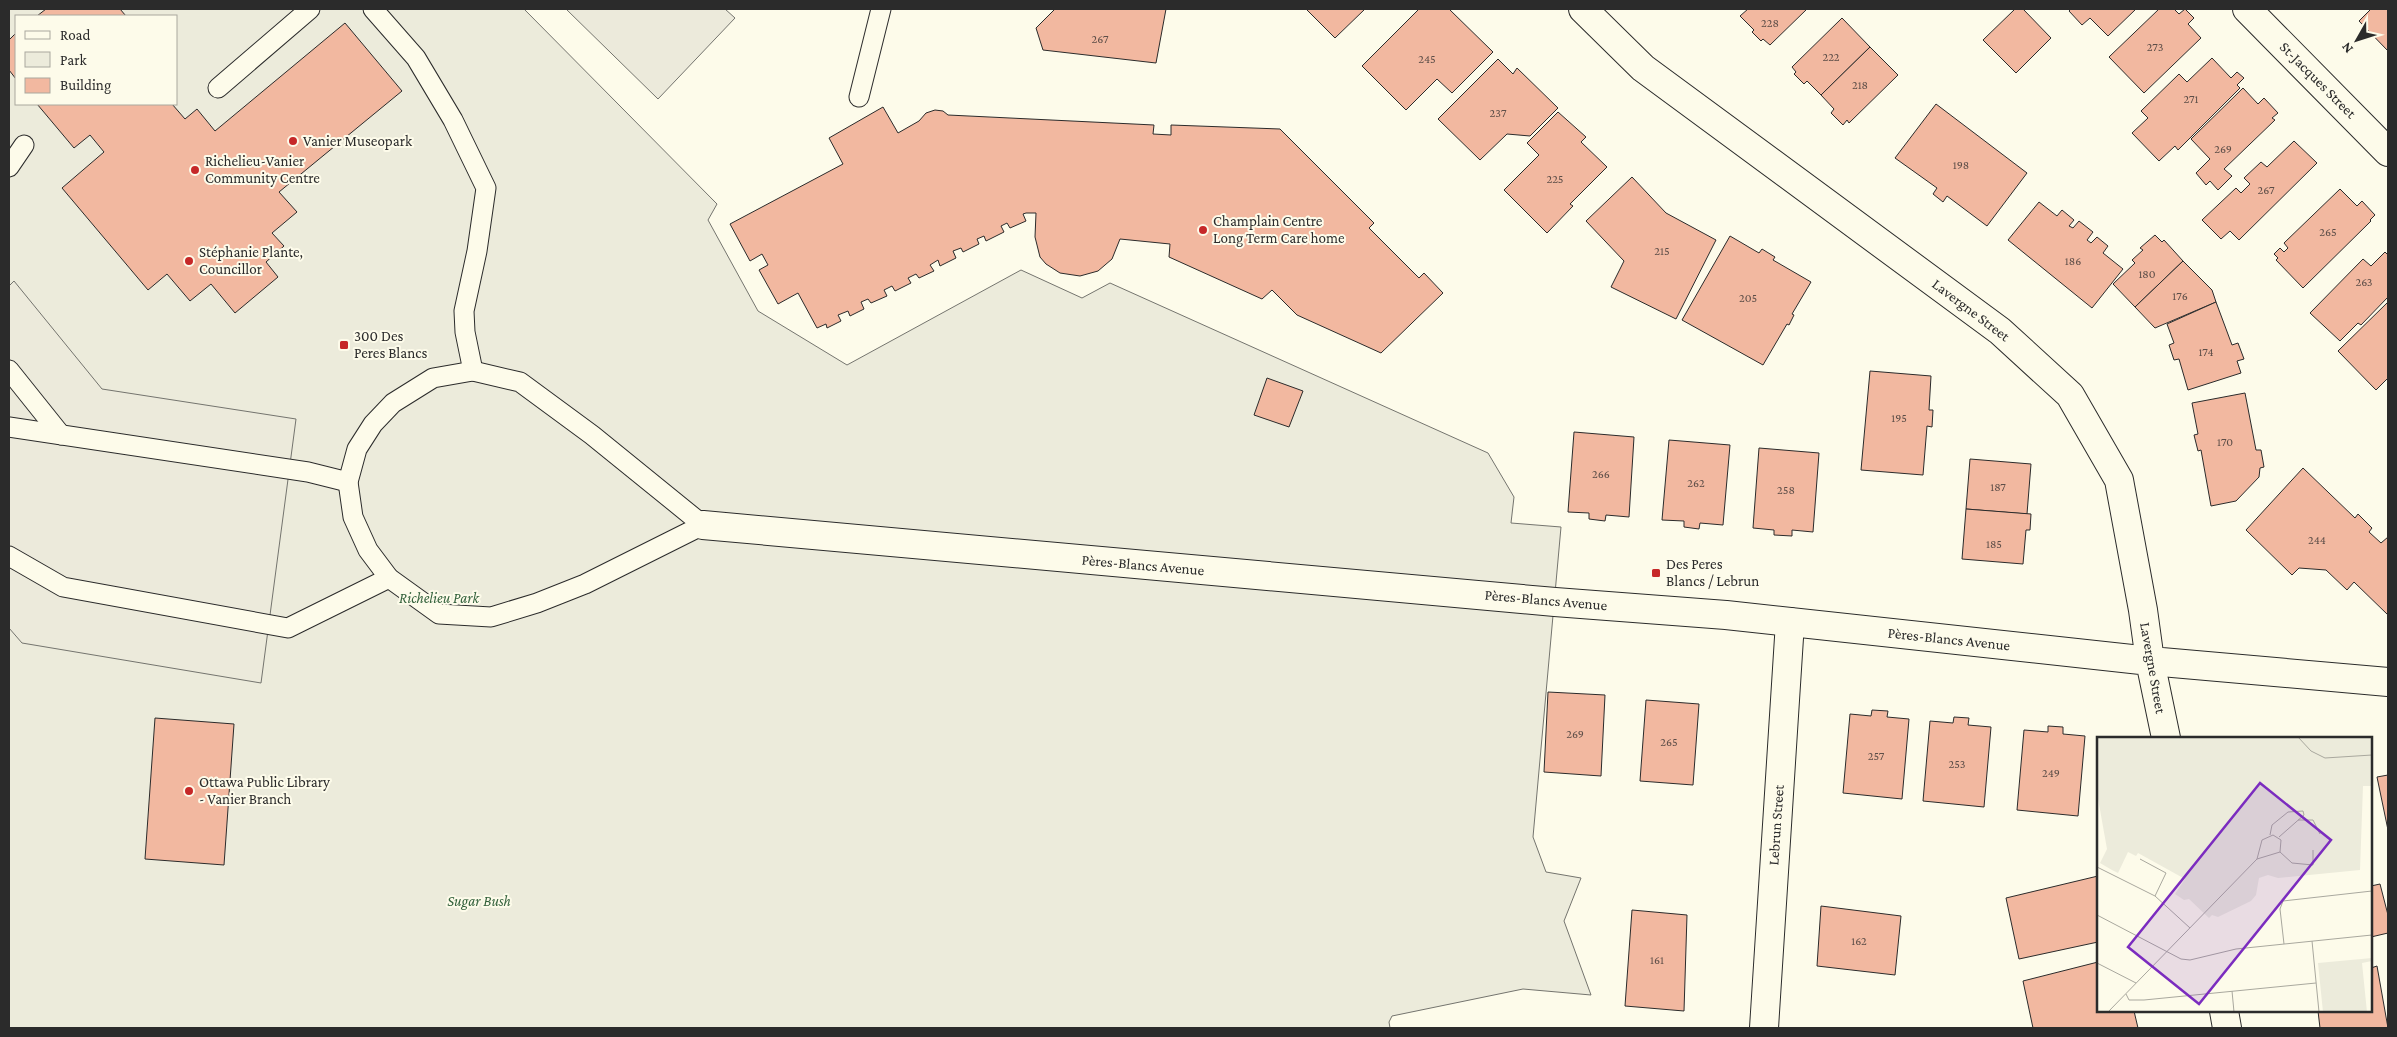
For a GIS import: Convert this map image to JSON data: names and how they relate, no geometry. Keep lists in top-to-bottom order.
{
  "streets": {
    "street": [
      "St-Jacques Street",
      "Lavergne Street",
      "Pères-Blancs Avenue",
      "Lebrun Street"
    ]
  },
  "crossings": [
    ["Lavergne Street", "Pères-Blancs Avenue"],
    ["Pères-Blancs Avenue", "Lebrun Street"]
  ],
  "parks": ["Richelieu Park", "Sugar Bush"],
  "places": {
    "other": [
      "Vanier Museopark",
      "Richelieu-Vanier Community Centre",
      "Champlain Centre Long Term Care home",
      "Stéphanie Plante, Councillor",
      "Ottawa Public Library - Vanier Branch"
    ],
    "transit": ["300 Des Peres Blancs", "Des Peres Blancs / Lebrun"]
  },
  "house_numbers": [
    "228",
    "267",
    "273",
    "222",
    "245",
    "218",
    "271",
    "237",
    "269",
    "198",
    "225",
    "267",
    "265",
    "215",
    "186",
    "180",
    "263",
    "176",
    "205",
    "174",
    "195",
    "170",
    "266",
    "262",
    "187",
    "258",
    "244",
    "185",
    "269",
    "265",
    "257",
    "253",
    "249",
    "162",
    "161"
  ],
  "legend": ["Road", "Park", "Building"],
  "north": "bottom left"
}
